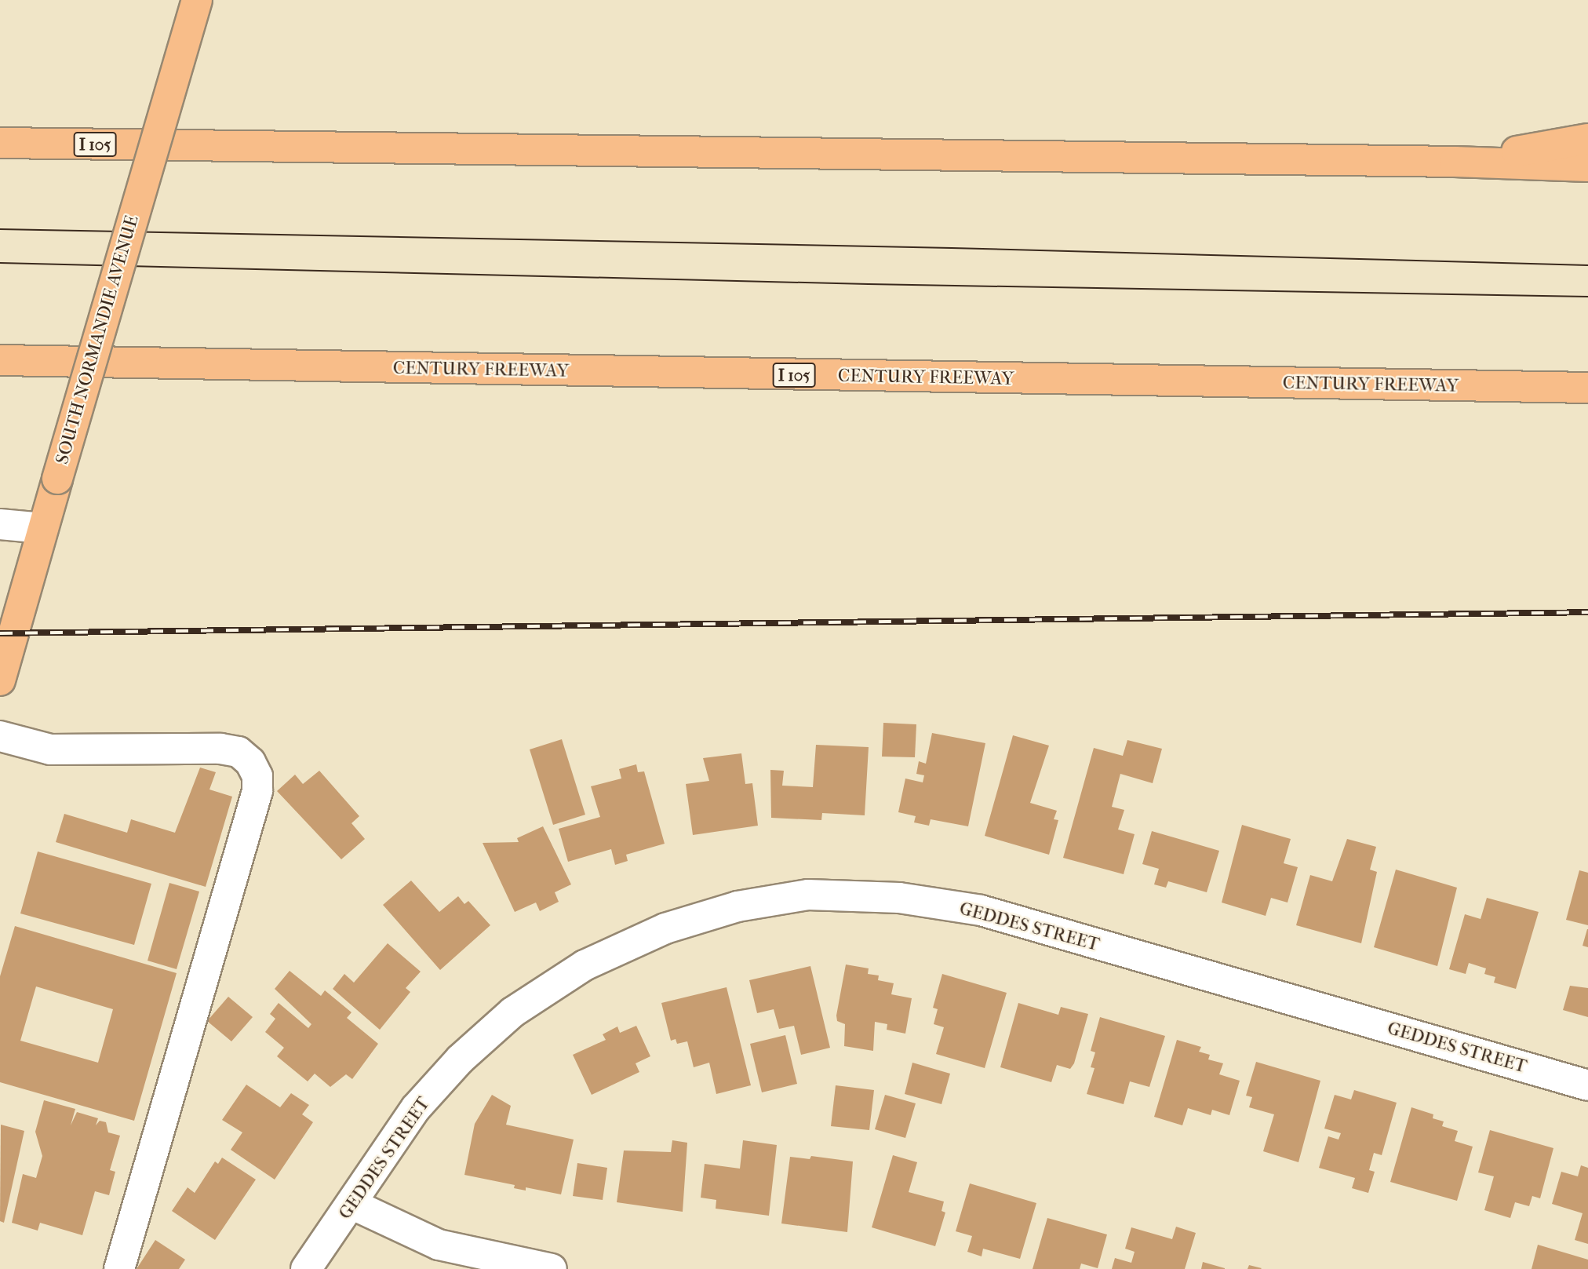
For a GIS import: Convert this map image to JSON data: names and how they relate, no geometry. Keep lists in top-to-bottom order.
{
  "streets": {
    "main road": ["I 105", "SOUTH NORMANDIE AVENUE", "CENTURY FREEWAY"],
    "street": ["GEDDES STREET"]
  }
}
